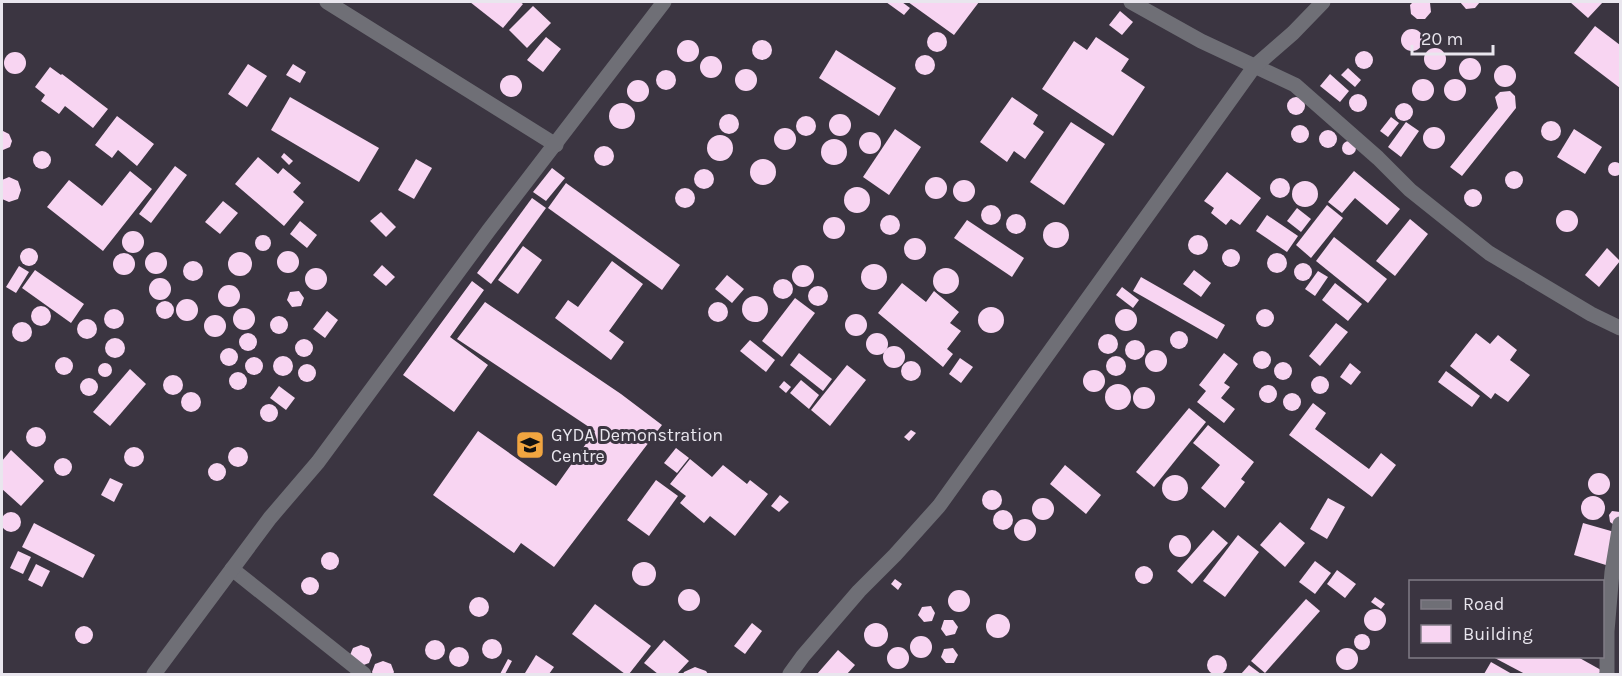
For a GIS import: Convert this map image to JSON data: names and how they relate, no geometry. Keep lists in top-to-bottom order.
{
  "places": {
    "school or university": ["GYDA Demonstration Centre"]
  },
  "legend": ["Road", "Building"],
  "scale_bar": "20 m"
}
